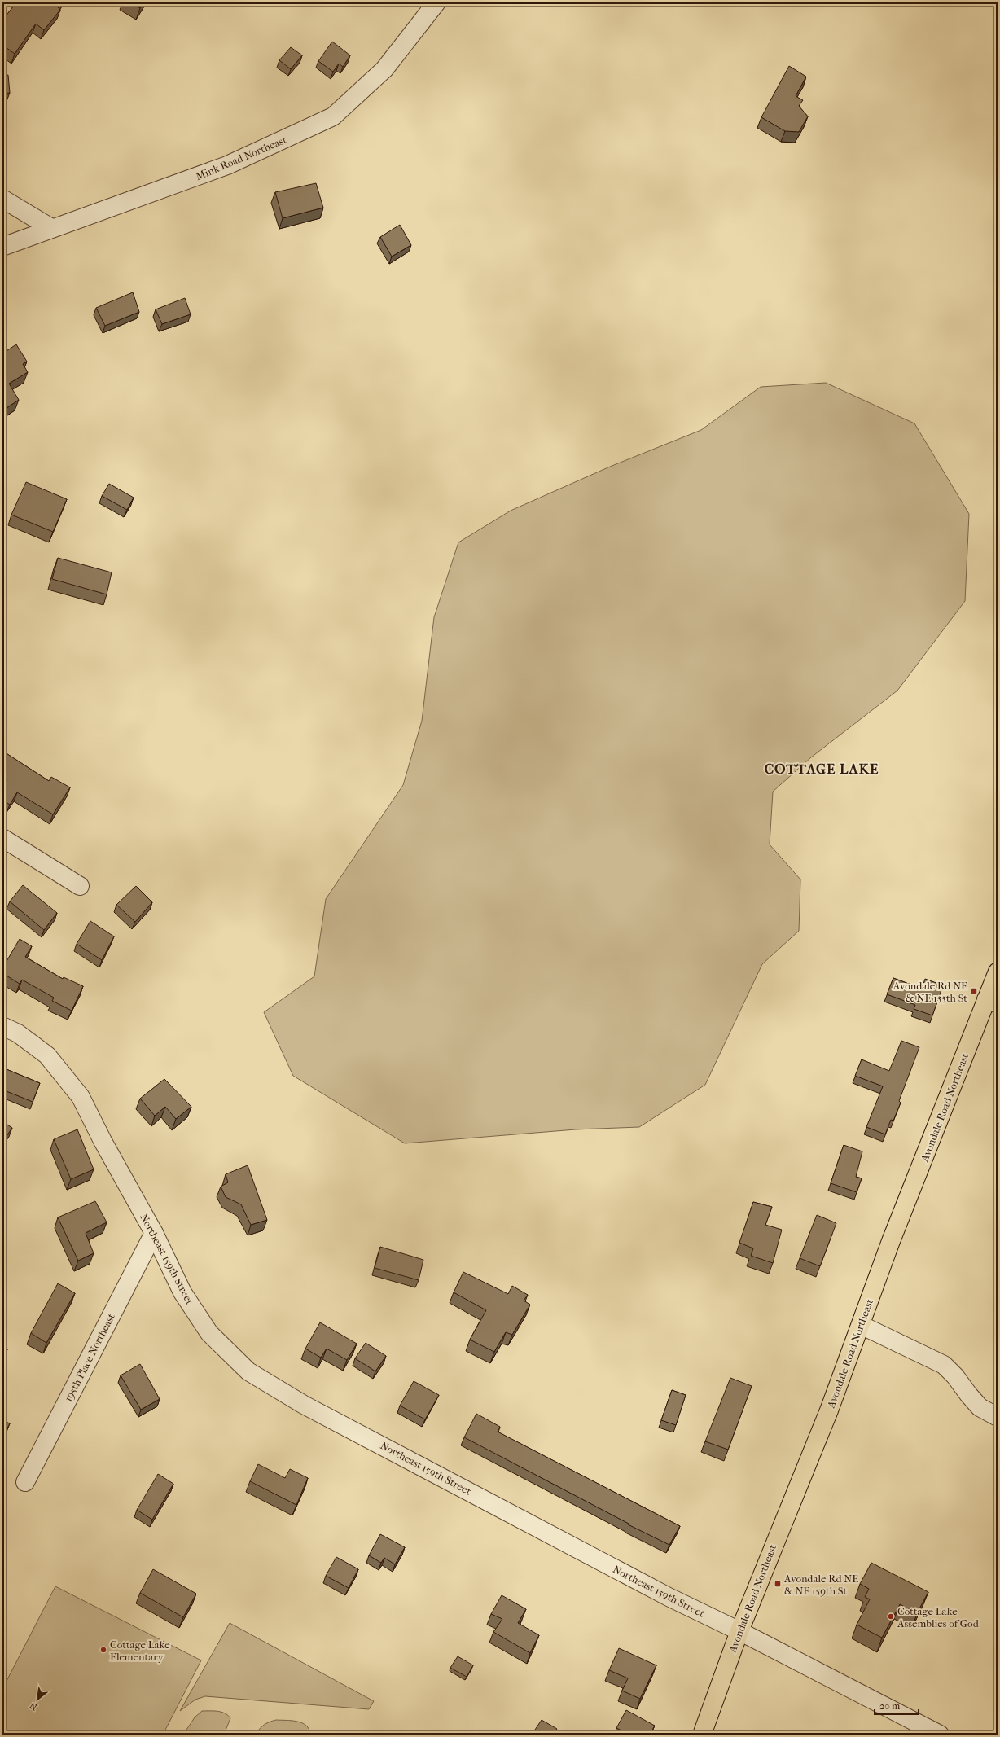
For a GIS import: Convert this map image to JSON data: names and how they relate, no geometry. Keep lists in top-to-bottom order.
{
  "streets": {
    "main road": ["Avondale Road Northeast"],
    "street": ["Mink Road Northeast", "Northeast 159th Street", "195th Place Northeast"]
  },
  "crossings": [
    ["Avondale Road Northeast", "Northeast 159th Street"],
    ["Northeast 159th Street", "195th Place Northeast"]
  ],
  "districts": ["COTTAGE LAKE"],
  "places": {
    "transit": ["Avondale Rd NE & NE 155th St", "Avondale Rd NE & NE 159th St"],
    "other": ["Cottage Lake Assemblies of God", "Cottage Lake Elementary"]
  },
  "scale_bar": "20 m",
  "north": "bottom left"
}
